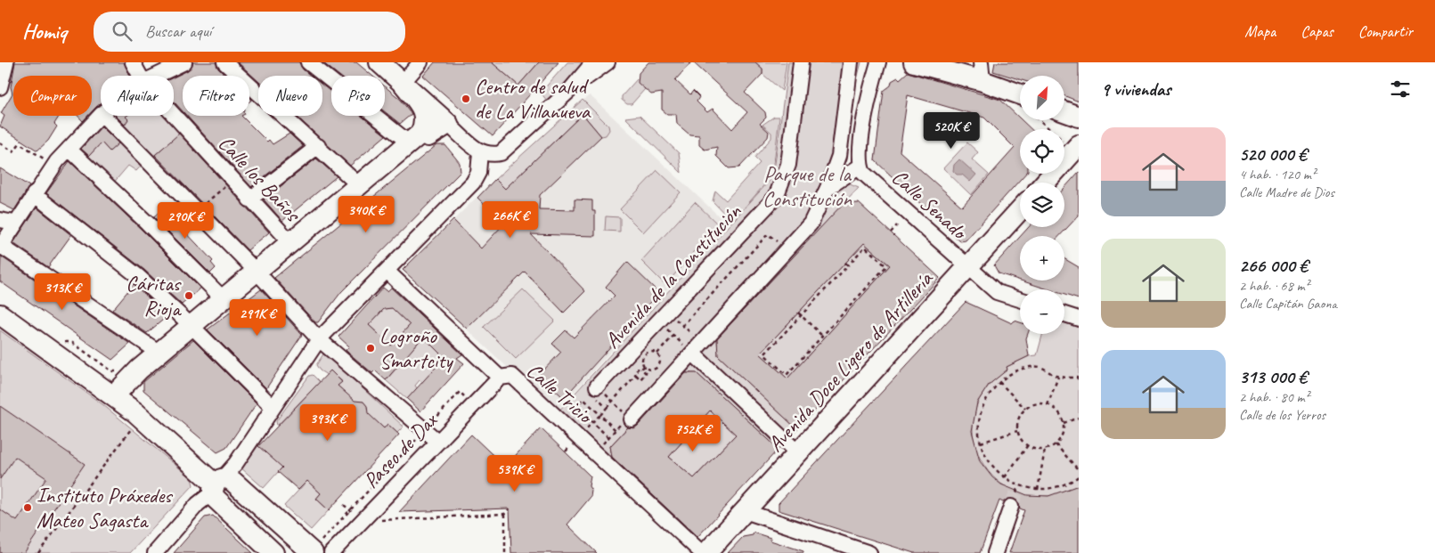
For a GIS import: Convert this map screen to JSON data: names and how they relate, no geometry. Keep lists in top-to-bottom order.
{
  "streets": {
    "main road": ["Avenida Doce Ligero de Artillería"],
    "street": [
      "Calle los Baños",
      "Calle Senado",
      "Avenida de la Constitución",
      "Calle Tricio",
      "Paseo de Dax"
    ]
  },
  "crossings": [
    ["Calle Senado", "Avenida Doce Ligero de Artillería"],
    ["Calle Tricio", "Paseo de Dax"]
  ],
  "parks": ["Parque de la Constitución"],
  "places": [
    "Centro de salud de La Villanueva",
    "Cáritas Rioja",
    "Logroño Smartcity",
    "Instituto Práxedes Mateo Sagasta"
  ],
  "north": "top right",
  "page": {
    "header": "Homiq",
    "search": "Buscar aquí",
    "nav": ["Mapa", "Capas", "Compartir"],
    "heading": "9 viviendas",
    "map_buttons": ["+", "−"],
    "chip": [
      "Comprar",
      "Alquilar",
      "Filtros",
      "Nuevo",
      "Piso"
    ],
    "price": [
      "520K €",
      "340K €",
      "266K €",
      "290K €",
      "313K €",
      "291K €",
      "393K €",
      "752K €",
      "539K €"
    ],
    "list": [
      {
        "name": "520 000 €",
        "note": "4 hab. · 120 m² · Calle Madre de Dios"
      },
      {
        "name": "266 000 €",
        "note": "2 hab. · 68 m² · Calle Capitán Gaona"
      },
      {
        "name": "313 000 €",
        "note": "2 hab. · 80 m² · Calle de los Yerros"
      }
    ]
  }
}
